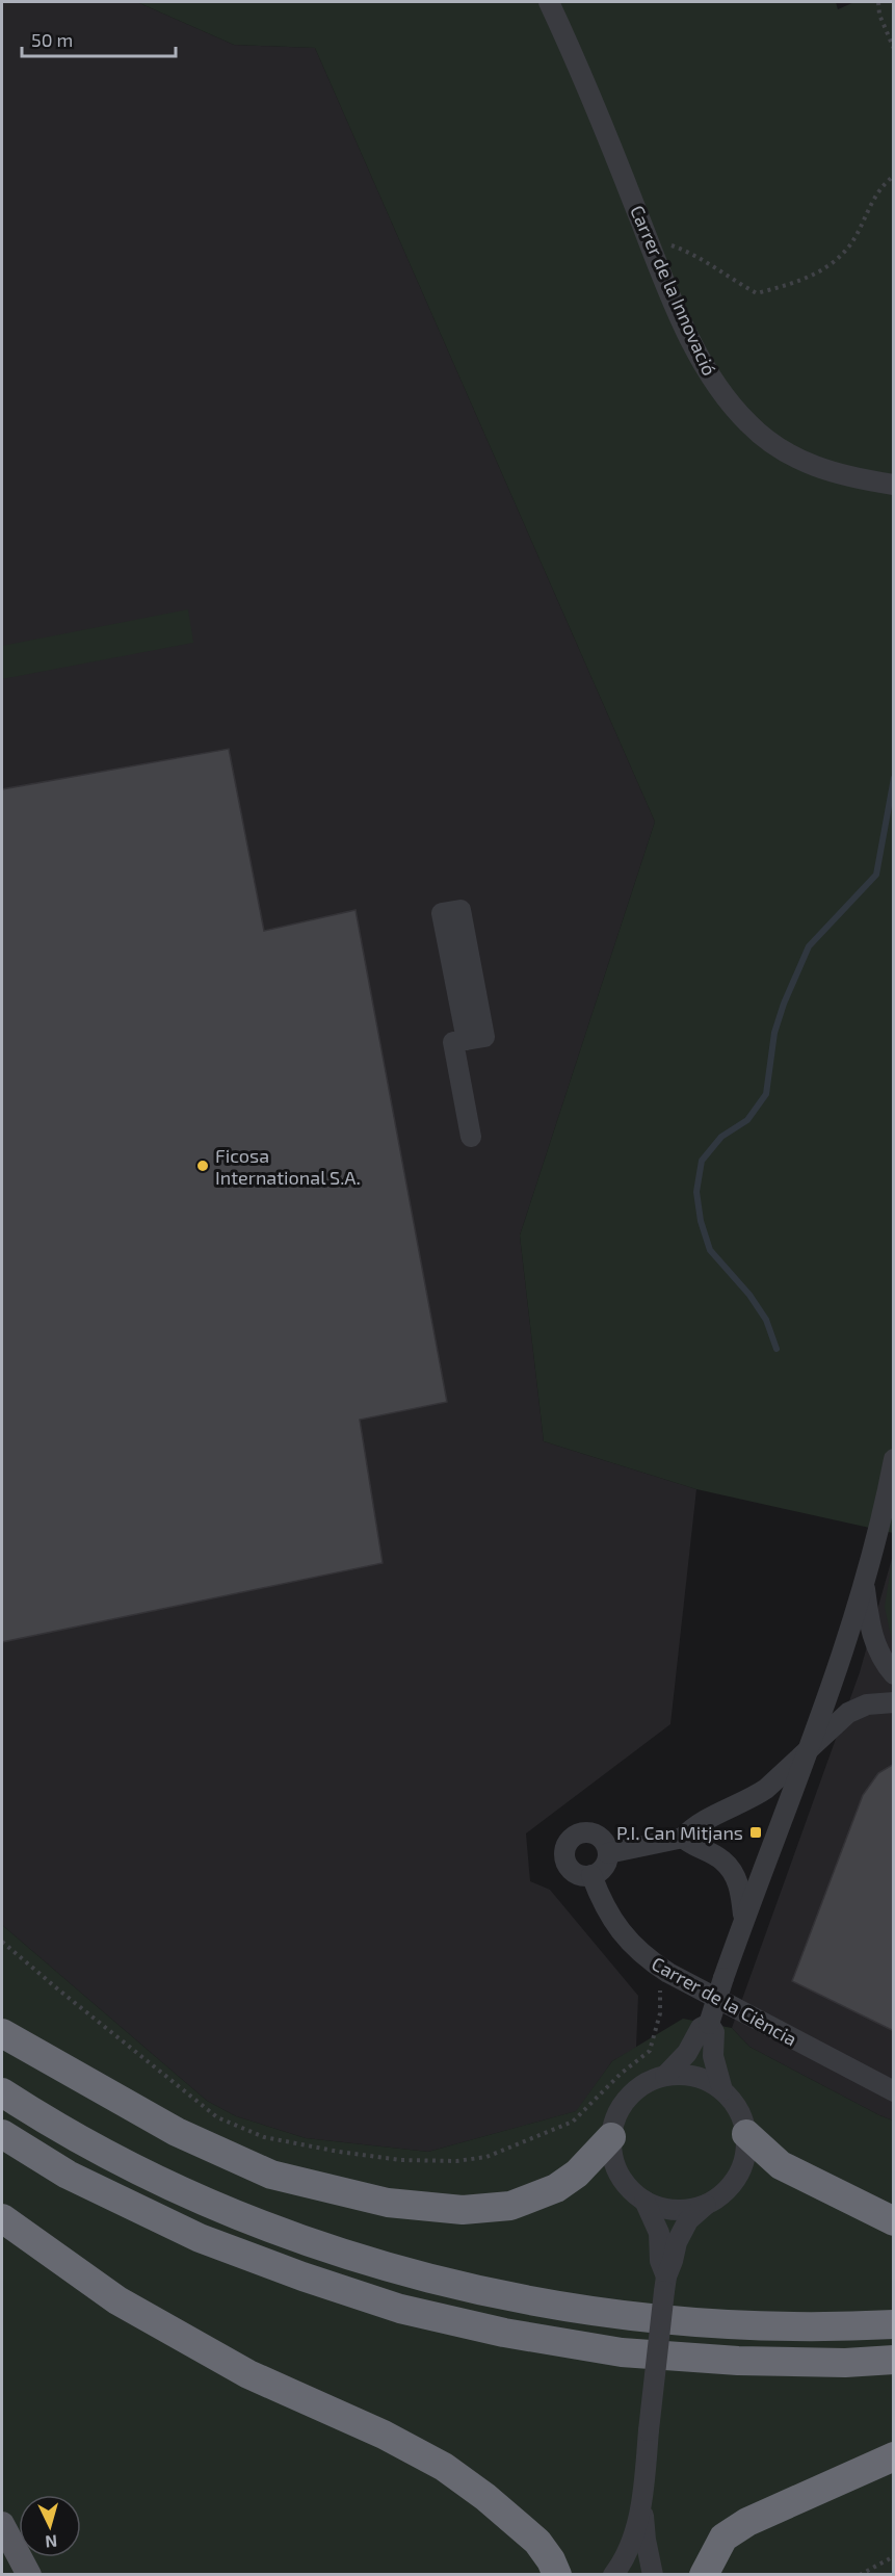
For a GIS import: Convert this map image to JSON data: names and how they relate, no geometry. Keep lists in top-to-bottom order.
{
  "streets": {
    "street": ["Carrer de la Innovació", "Carrer de la Ciència"]
  },
  "places": {
    "other": ["Ficosa International S.A."],
    "transit": ["P.I. Can Mitjans"]
  },
  "scale_bar": "50 m",
  "north": "bottom"
}
